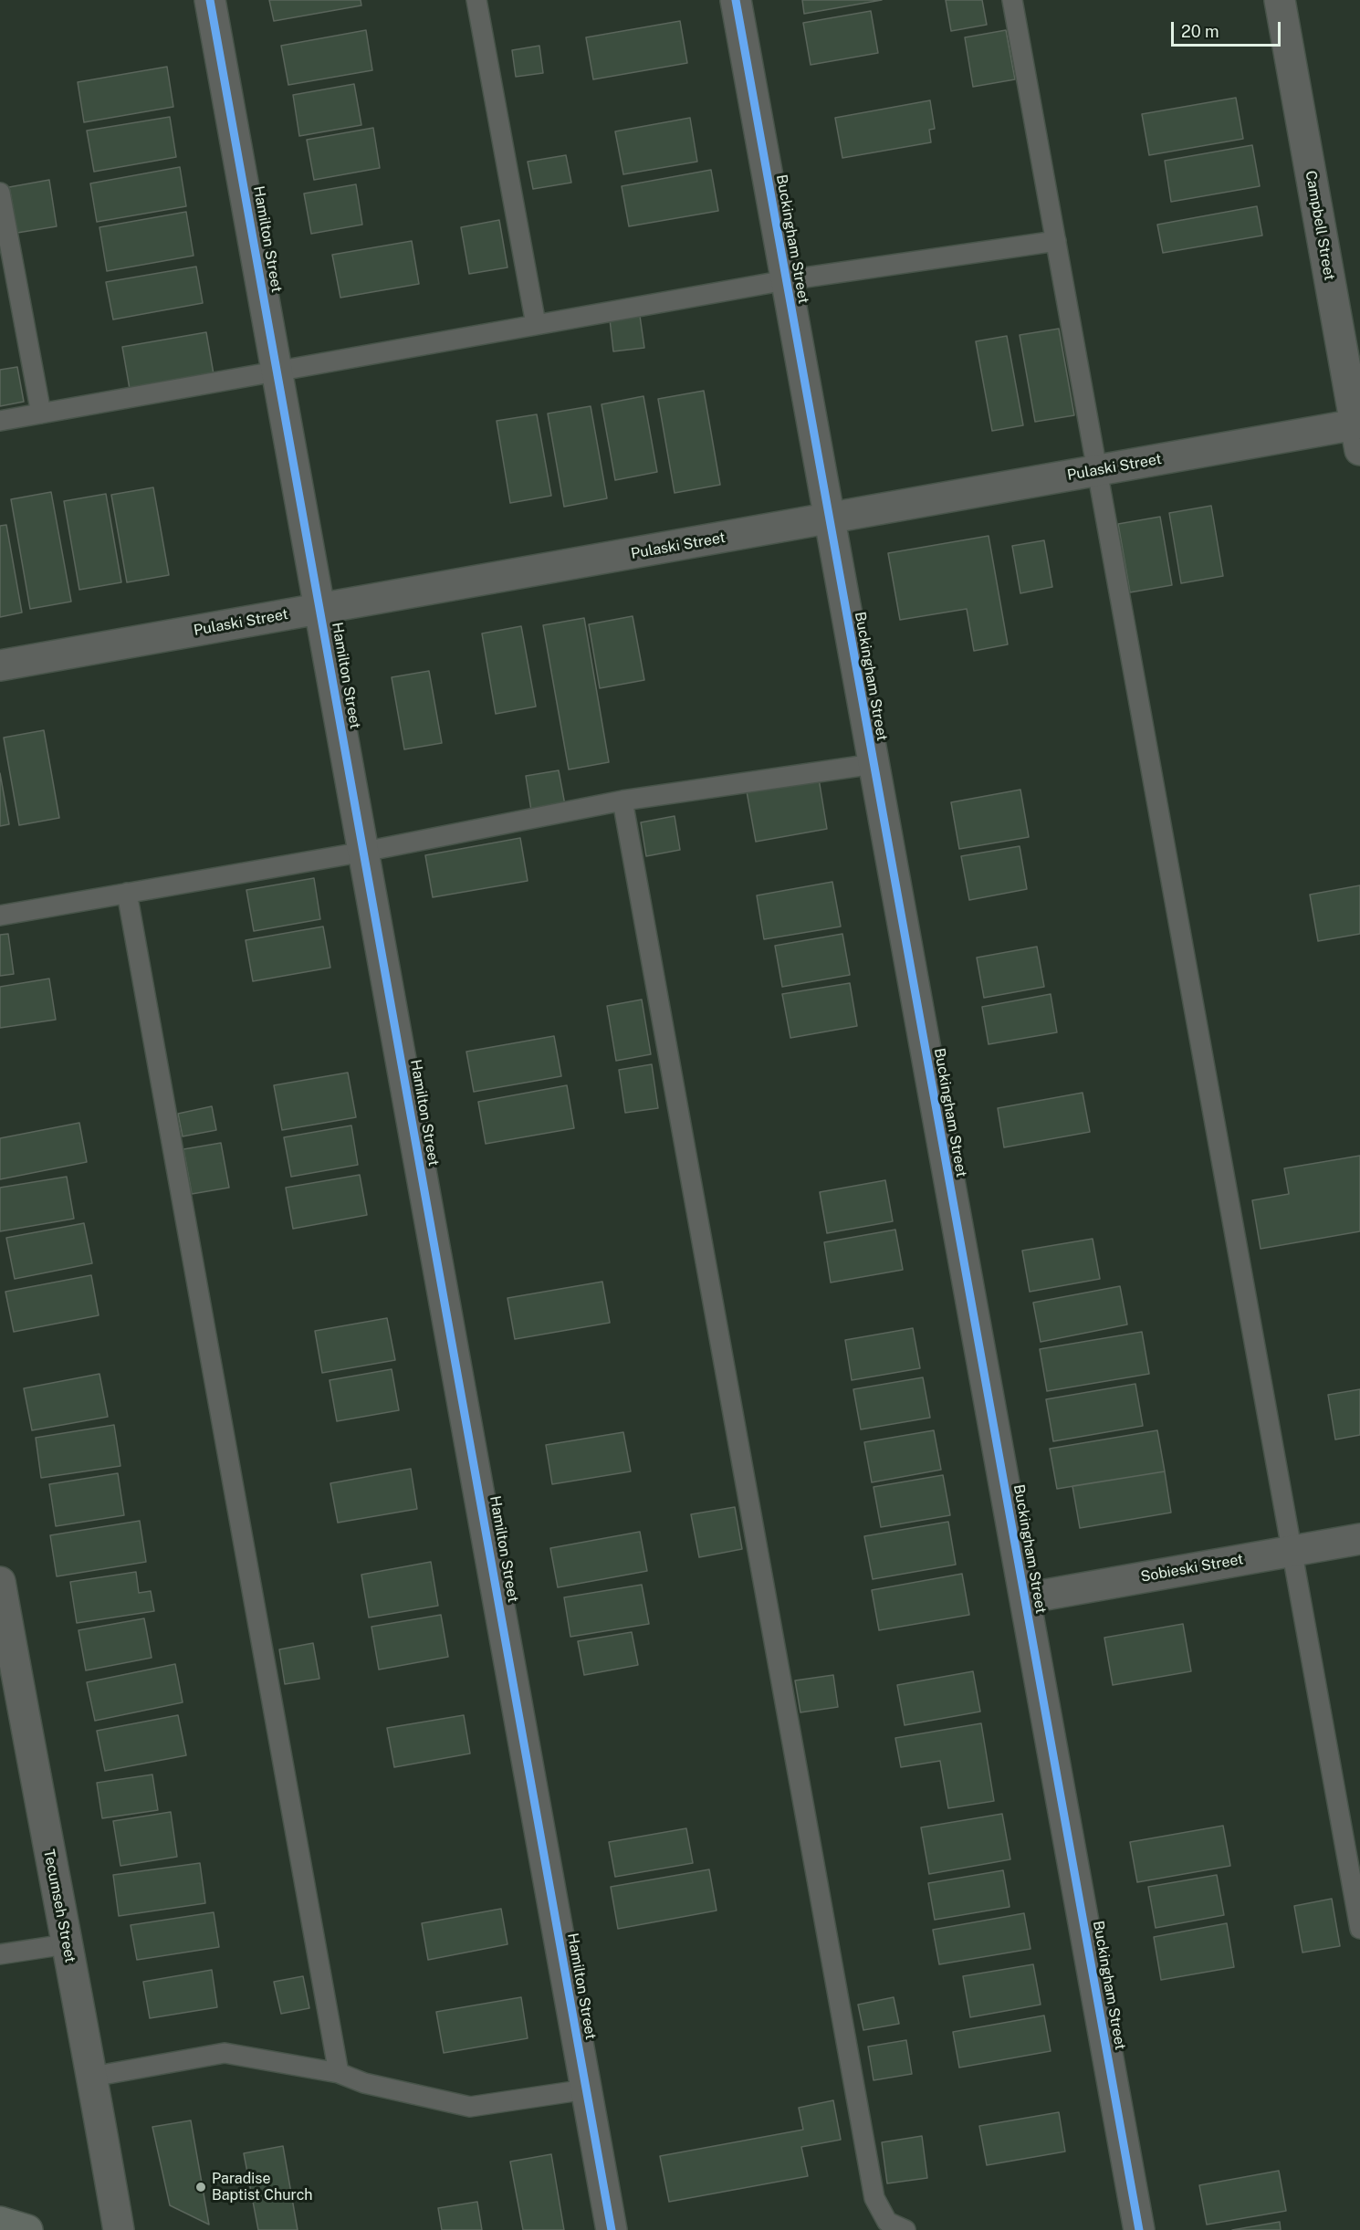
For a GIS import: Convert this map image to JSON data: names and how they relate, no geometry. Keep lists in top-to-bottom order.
{
  "streets": {
    "street": [
      "Campbell Street",
      "Hamilton Street",
      "Buckingham Street",
      "Pulaski Street",
      "Sobieski Street",
      "Tecumseh Street"
    ]
  },
  "crossings": [
    ["Campbell Street", "Pulaski Street"],
    ["Hamilton Street", "Pulaski Street"],
    ["Buckingham Street", "Pulaski Street"],
    ["Buckingham Street", "Sobieski Street"]
  ],
  "places": ["Paradise Baptist Church"],
  "scale_bar": "20 m"
}
